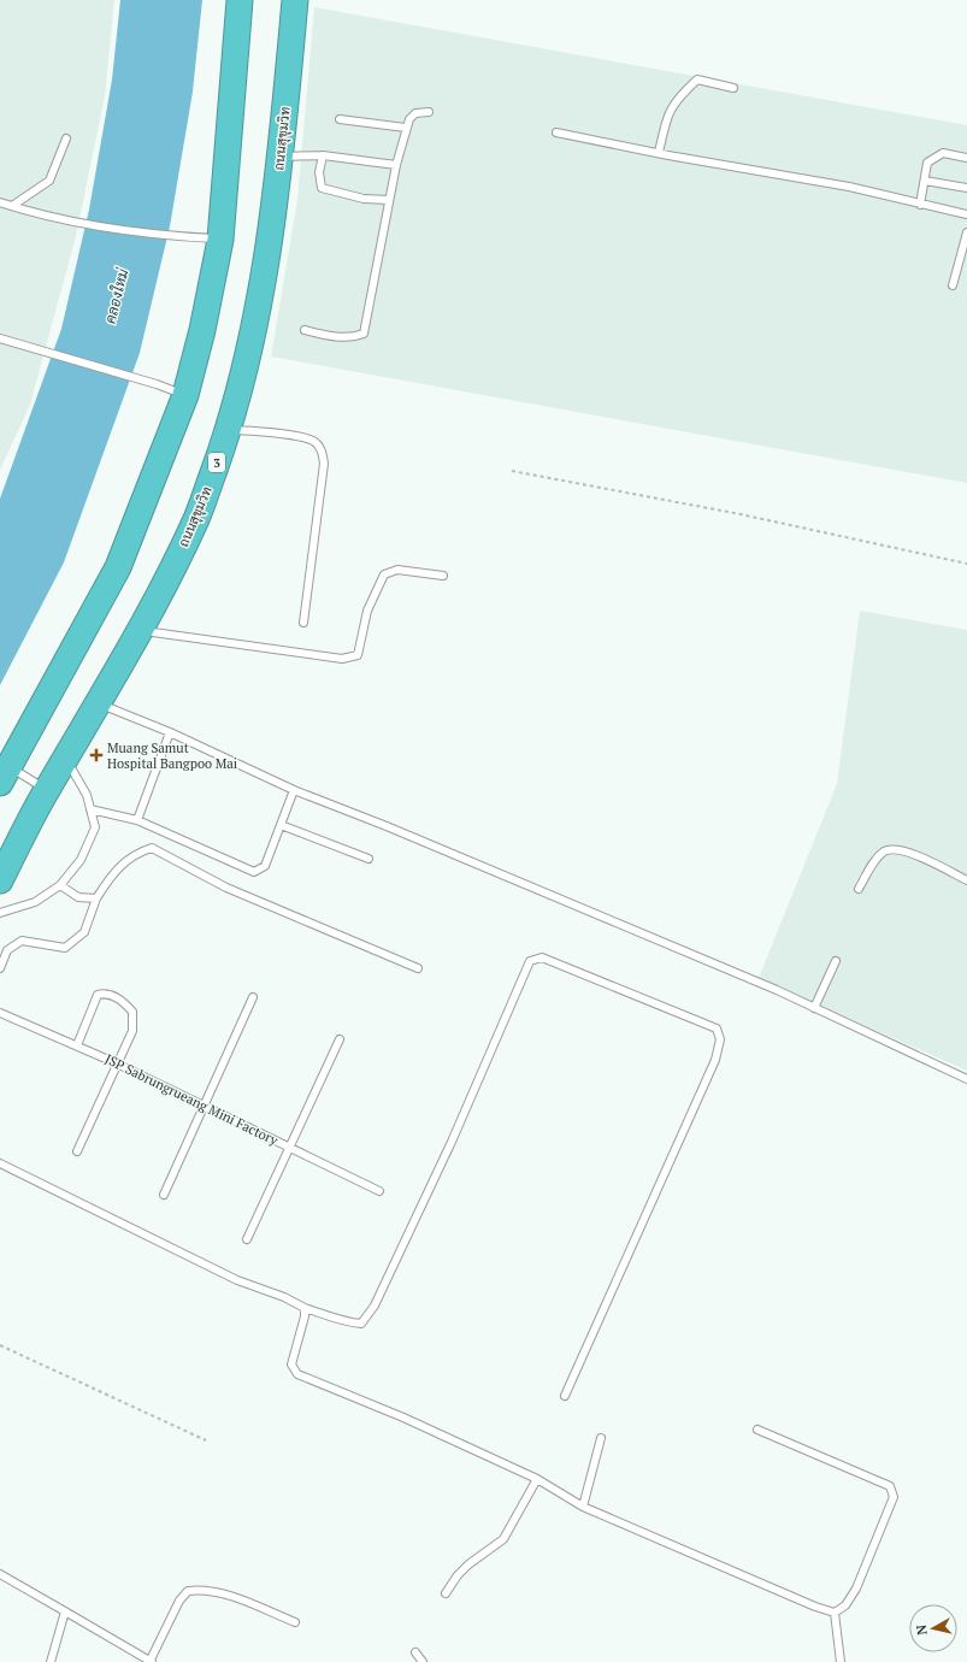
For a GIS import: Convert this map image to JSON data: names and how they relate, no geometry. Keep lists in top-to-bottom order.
{
  "streets": {
    "highway": ["ถนนสุขุมวิท", "3"],
    "lane": ["JSP Sabrungrueang Mini Factory"]
  },
  "water": ["คลองใหม่"],
  "places": {
    "health": ["Muang Samut Hospital Bangpoo Mai"]
  },
  "north": "left"
}
